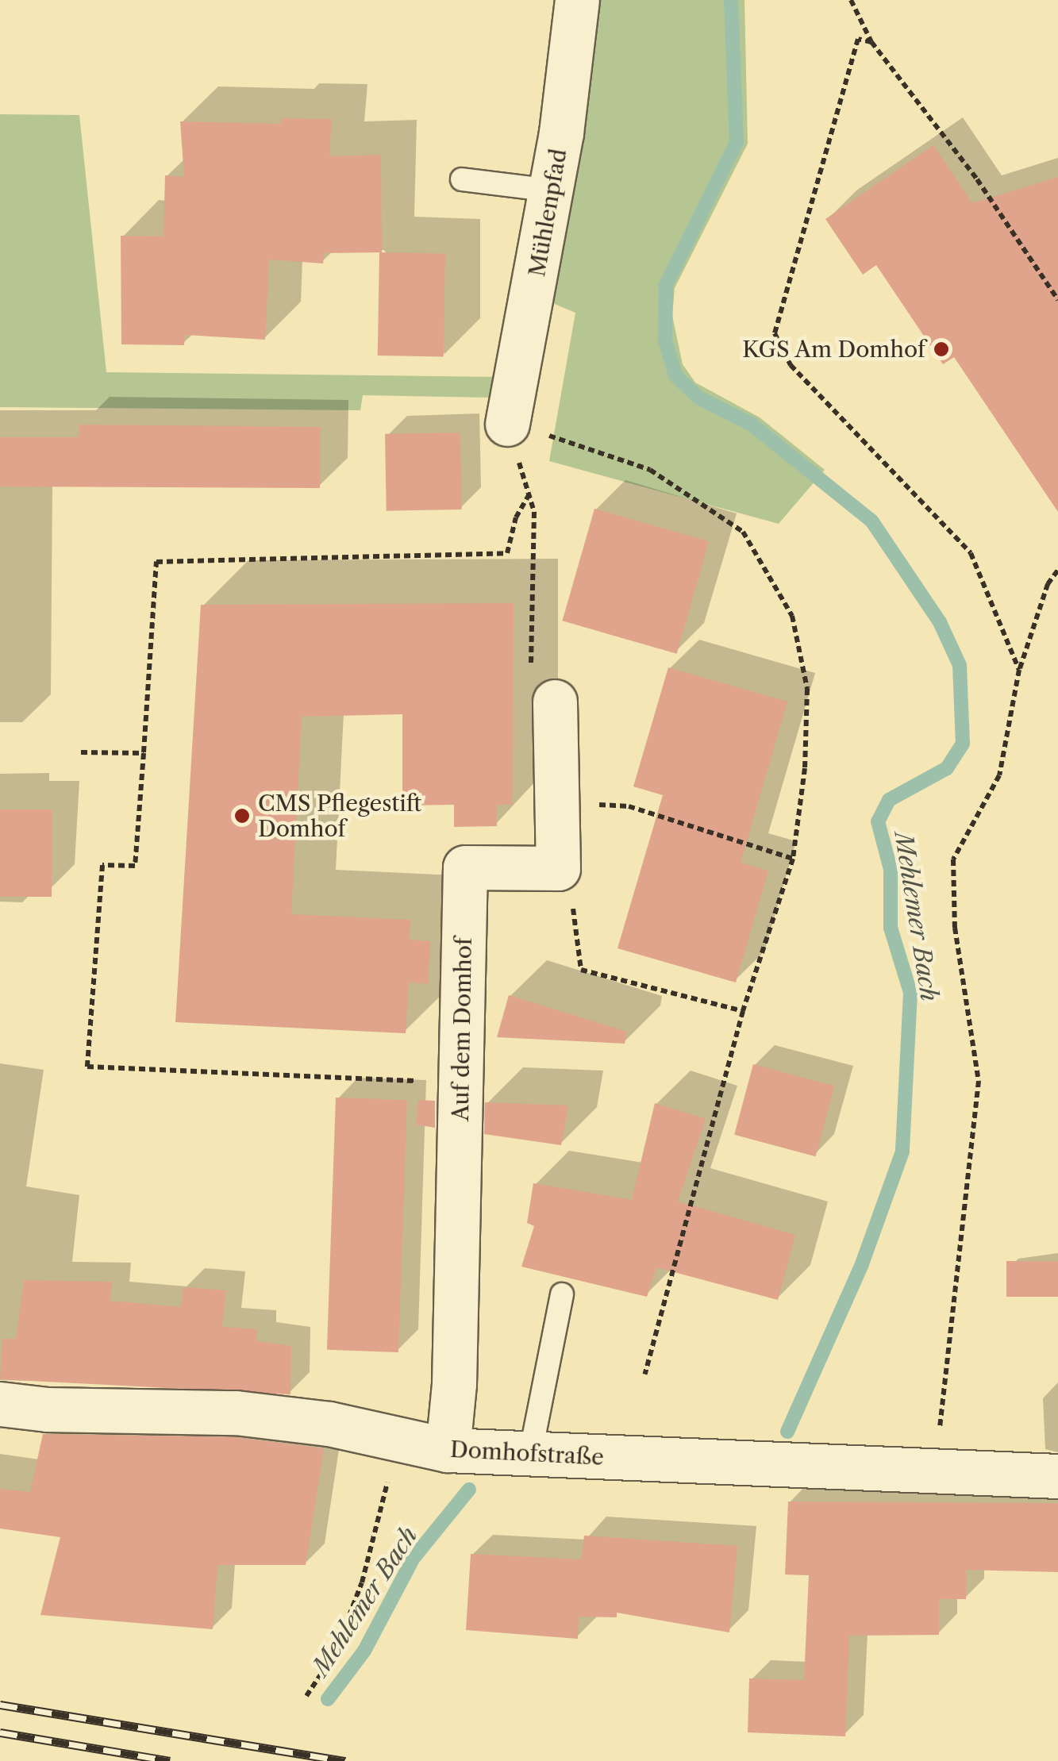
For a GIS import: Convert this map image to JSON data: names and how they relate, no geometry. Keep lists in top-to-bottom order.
{
  "streets": {
    "street": ["Mühlenpfad", "Auf dem Domhof", "Domhofstraße"]
  },
  "crossings": [
    ["Auf dem Domhof", "Domhofstraße"]
  ],
  "water": ["Mehlemer Bach"],
  "places": ["KGS Am Domhof", "CMS Pflegestift Domhof"]
}
